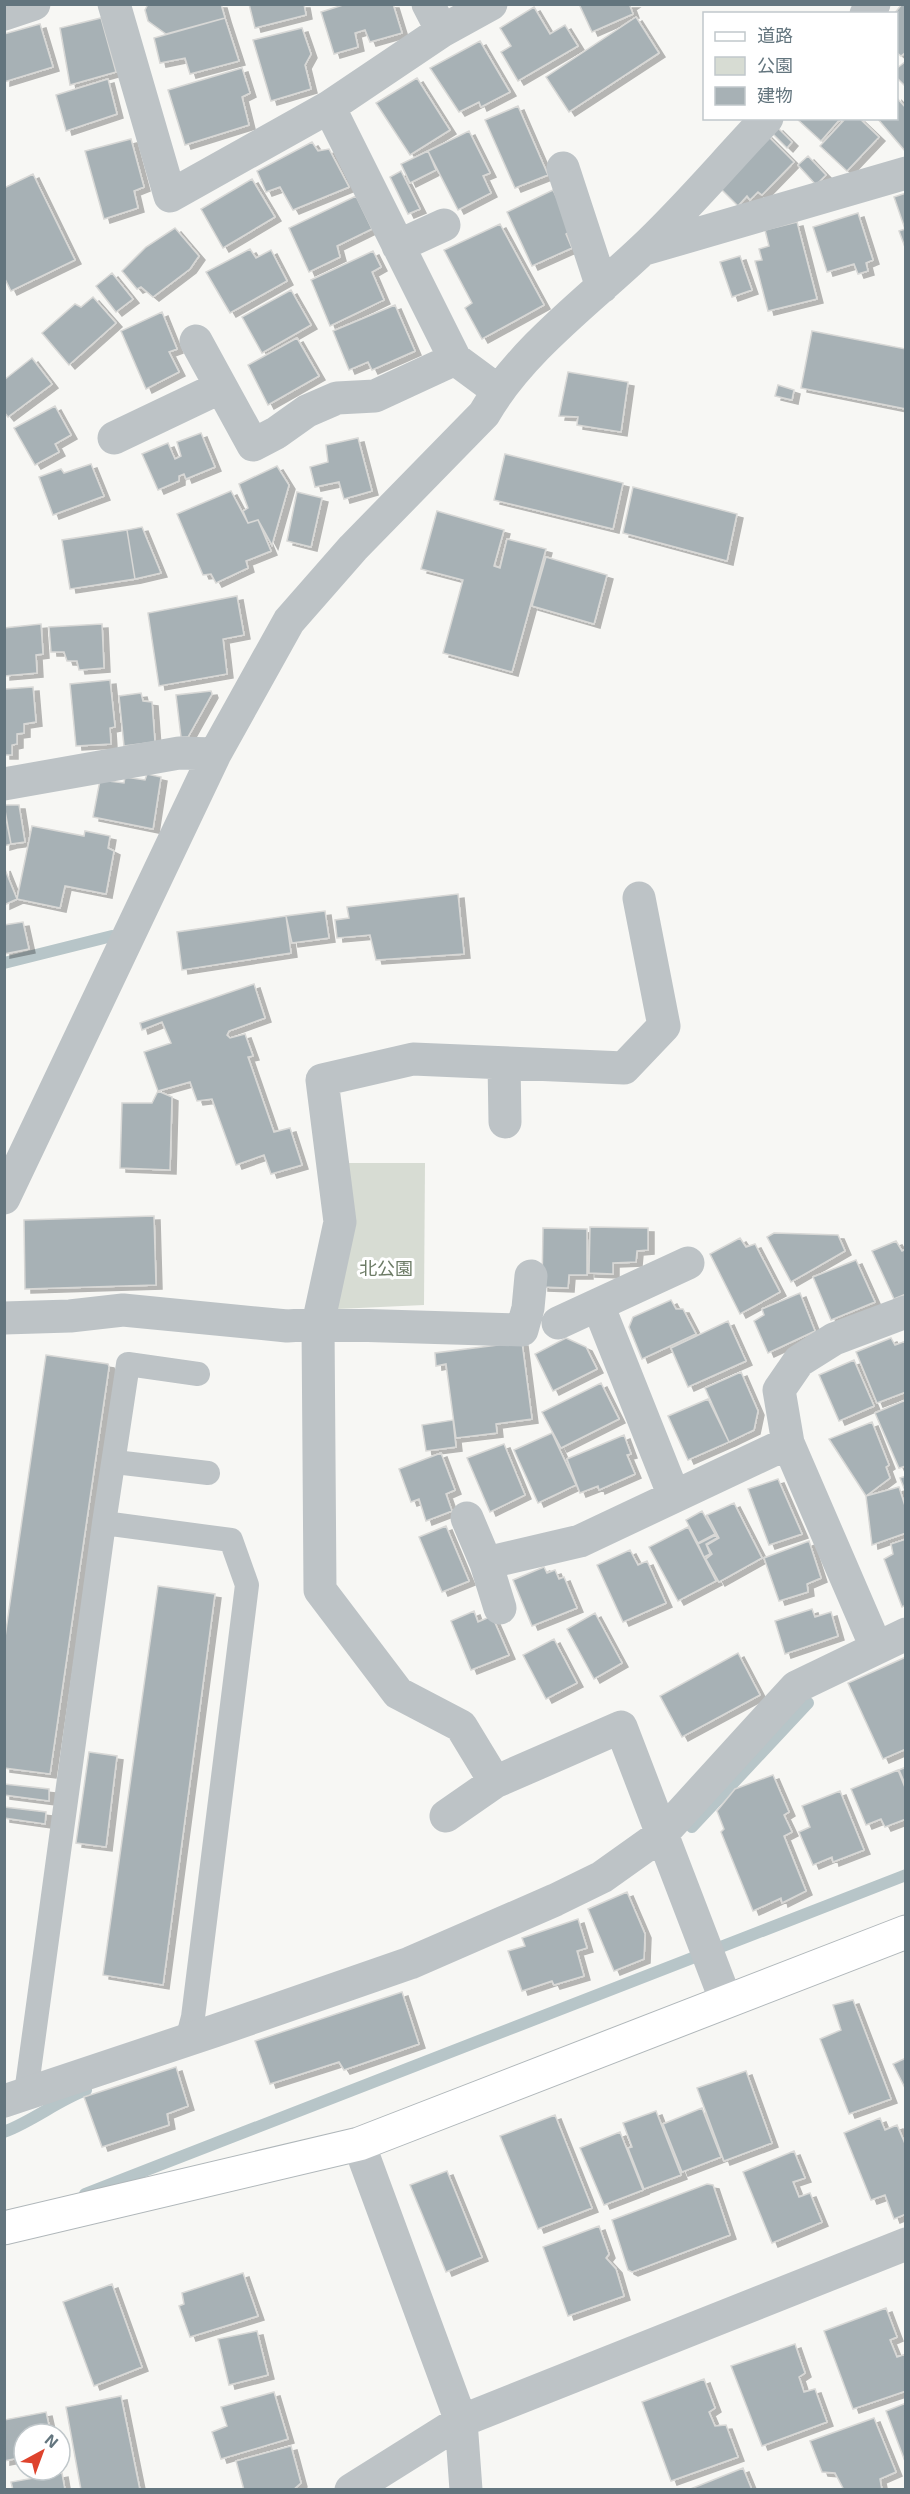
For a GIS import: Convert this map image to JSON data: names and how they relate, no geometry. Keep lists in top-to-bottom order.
{
  "parks": ["北公園"],
  "legend": ["道路", "公園", "建物"],
  "north": "top right"
}
